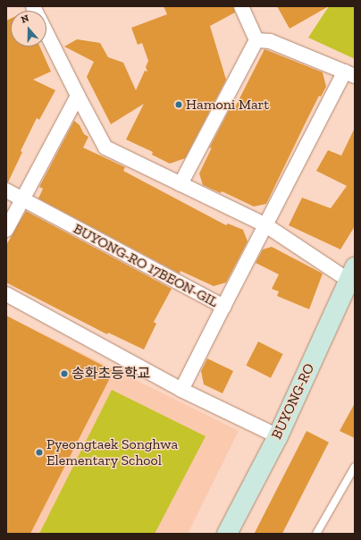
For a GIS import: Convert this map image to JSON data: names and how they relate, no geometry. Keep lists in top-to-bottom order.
{
  "streets": {
    "street": ["BUYONG-RO 17BEON-GIL", "BUYONG-RO"]
  },
  "places": ["Hamoni Mart", "송화초등학교", "Pyeongtaek Songhwa Elementary School"],
  "north": "top"
}
